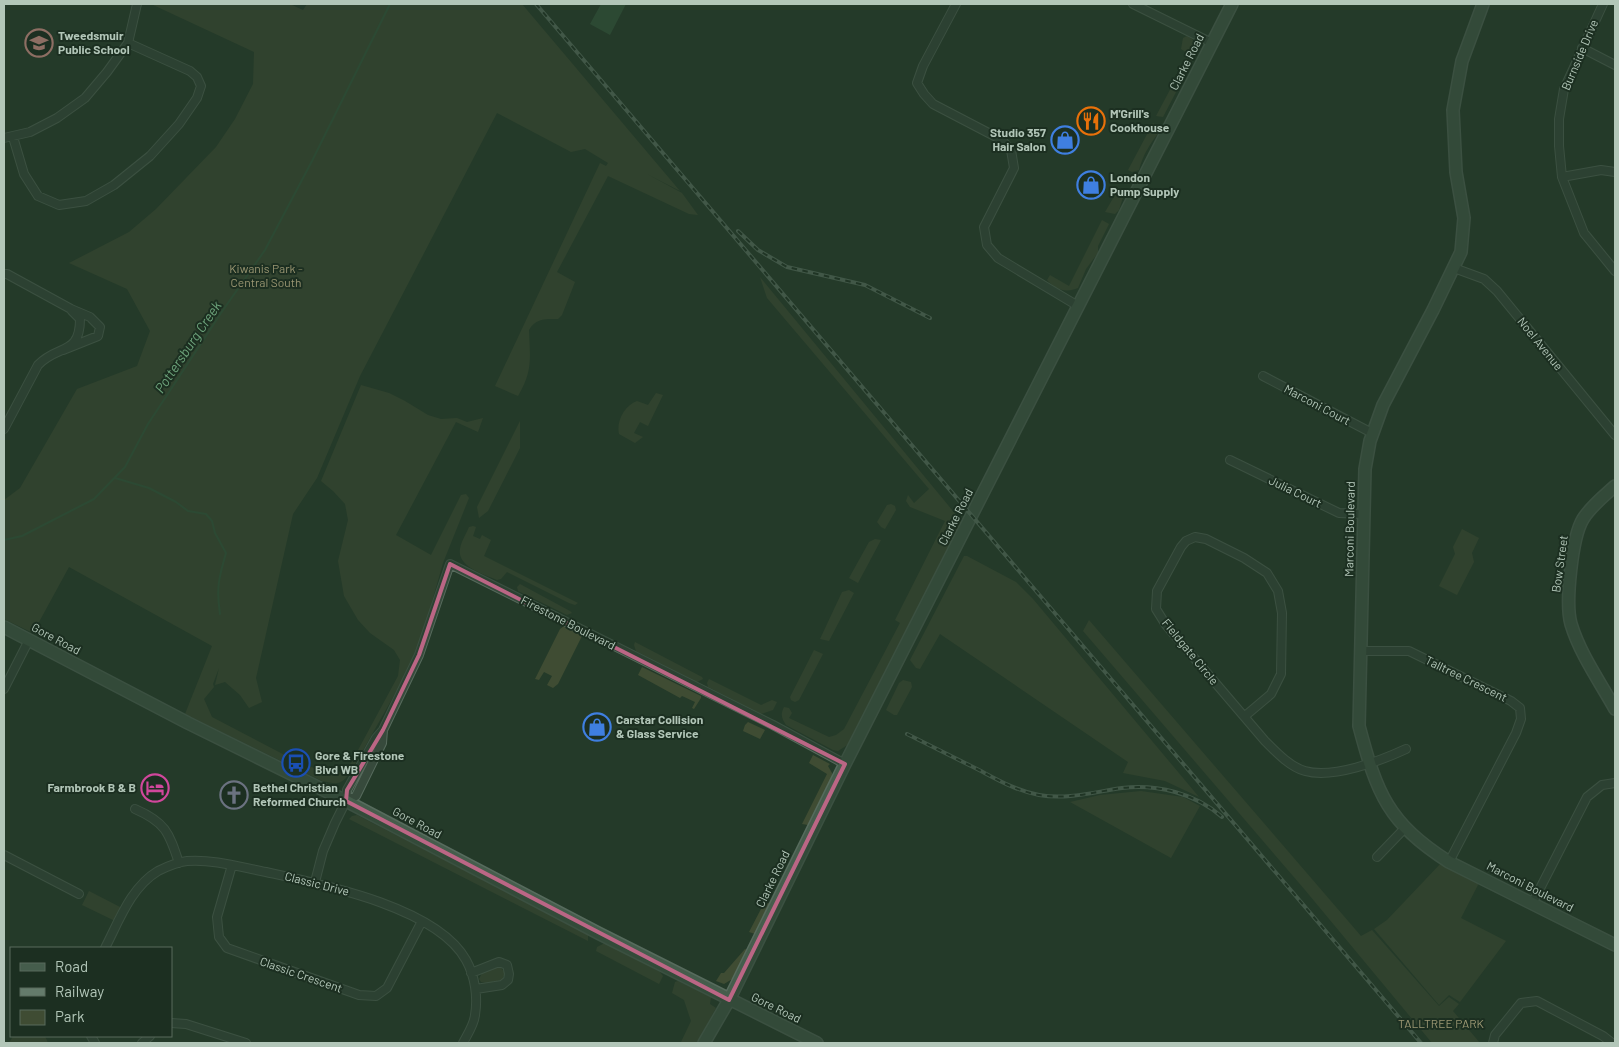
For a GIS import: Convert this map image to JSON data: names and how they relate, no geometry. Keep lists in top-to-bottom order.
{
  "streets": {
    "main road": [
      "Clarke Road",
      "Marconi Boulevard",
      "Bow Street",
      "Gore Road"
    ],
    "street": [
      "Burnside Drive",
      "Noel Avenue",
      "Marconi Court",
      "Julia Court",
      "Firestone Boulevard",
      "Fieldgate Circle",
      "Talltree Crescent",
      "Classic Drive",
      "Classic Crescent"
    ]
  },
  "crossings": [
    ["Clarke Road", "Firestone Boulevard"],
    ["Clarke Road", "Gore Road"],
    ["Noel Avenue", "Marconi Boulevard"],
    ["Marconi Court", "Marconi Boulevard"],
    ["Julia Court", "Marconi Boulevard"],
    ["Marconi Boulevard", "Fieldgate Circle"],
    ["Marconi Boulevard", "Talltree Crescent"],
    ["Firestone Boulevard", "Gore Road"],
    ["Firestone Boulevard", "Classic Drive"],
    ["Classic Drive", "Classic Crescent"]
  ],
  "water": ["Pottersburg Creek"],
  "parks": ["Kiwanis Park - Central South", "TALLTREE PARK"],
  "places": {
    "school or university": ["Tweedsmuir Public School"],
    "restaurant": ["M'Grill's Cookhouse"],
    "shop": ["Studio 357 Hair Salon", "London Pump Supply", "Carstar Collision & Glass Service"],
    "bus stop": ["Gore & Firestone Blvd WB"],
    "hotel": ["Farmbrook B & B"],
    "church": ["Bethel Christian Reformed Church"]
  },
  "legend": ["Road", "Railway", "Park"]
}
